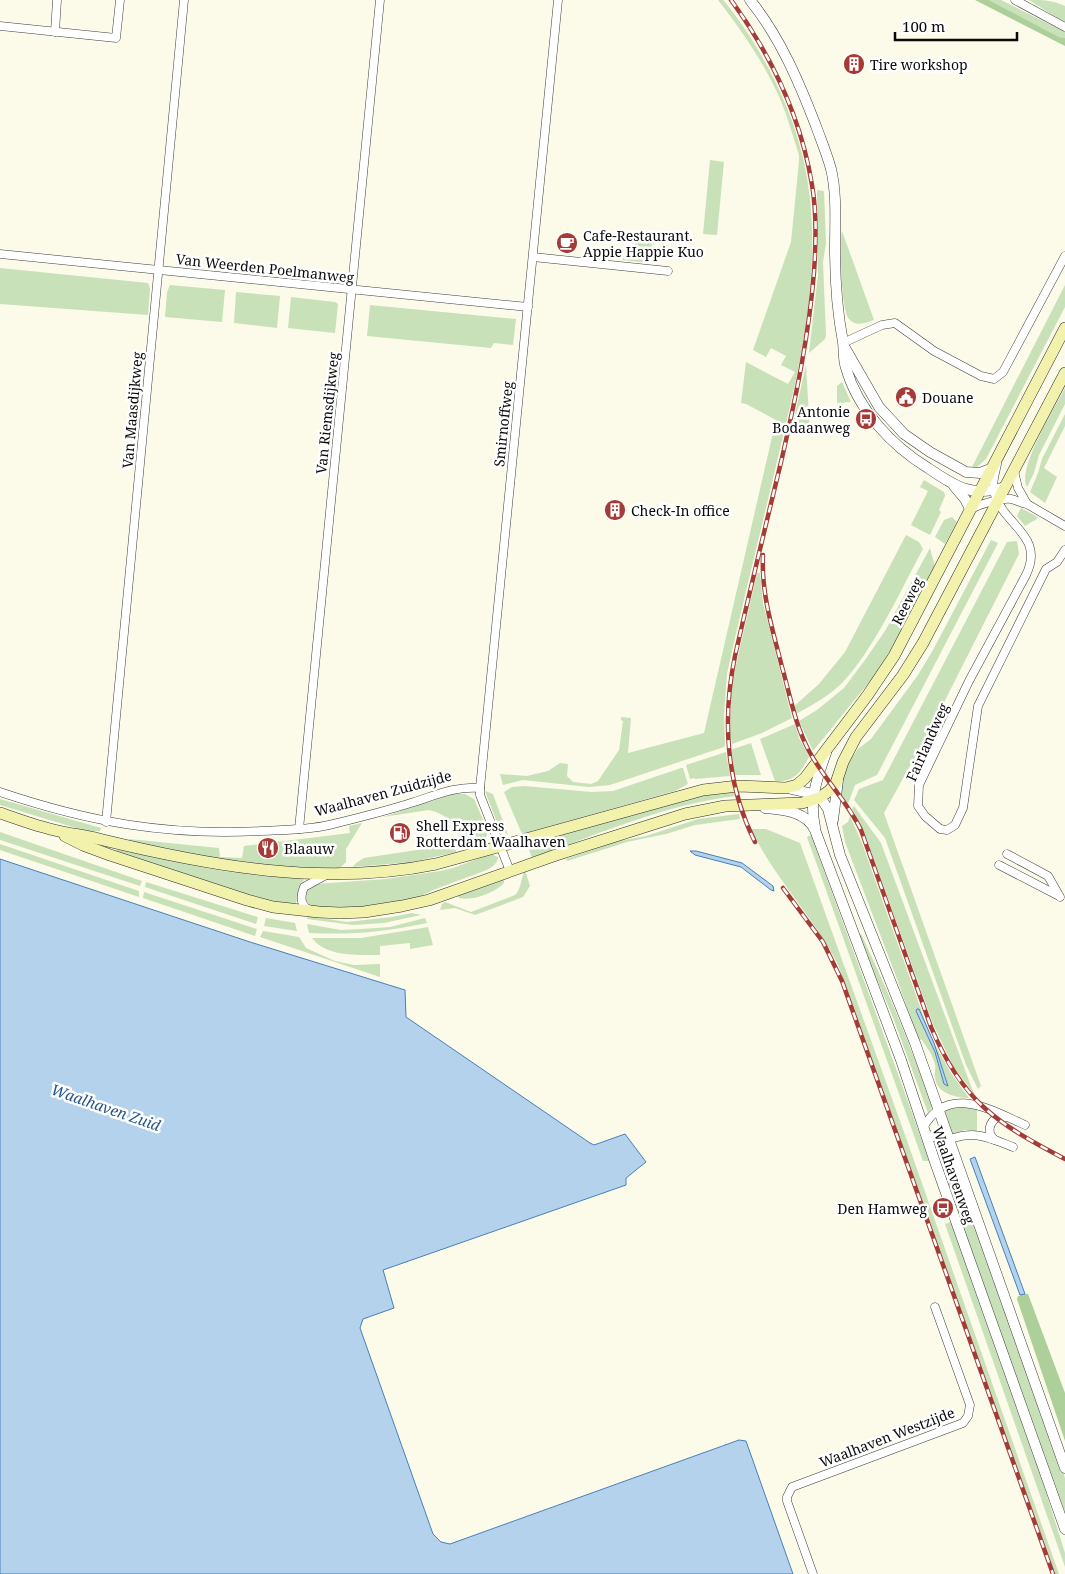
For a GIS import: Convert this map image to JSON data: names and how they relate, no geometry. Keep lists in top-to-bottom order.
{
  "streets": {
    "main road": ["Reeweg"],
    "street": [
      "Van Weerden Poelmanweg",
      "Van Maasdijkweg",
      "Van Riemsdijkweg",
      "Smirnoffweg",
      "Fairlandweg",
      "Waalhaven Zuidzijde",
      "Waalhavenweg",
      "Waalhaven Westzijde"
    ]
  },
  "crossings": [
    ["Van Weerden Poelmanweg", "Van Maasdijkweg"],
    ["Van Weerden Poelmanweg", "Van Riemsdijkweg"],
    ["Van Weerden Poelmanweg", "Smirnoffweg"],
    ["Van Maasdijkweg", "Waalhaven Zuidzijde"],
    ["Van Riemsdijkweg", "Waalhaven Zuidzijde"],
    ["Smirnoffweg", "Waalhaven Zuidzijde"],
    ["Reeweg", "Waalhavenweg"]
  ],
  "water": ["Waalhaven Zuid"],
  "places": {
    "building": ["Tire workshop", "Check-In office"],
    "cafe": ["Cafe-Restaurant. Appie Happie Kuo"],
    "public building": ["Douane"],
    "bus stop": ["Antonie Bodaanweg", "Den Hamweg"],
    "fuel station": ["Shell Express Rotterdam Waalhaven"],
    "restaurant": ["Blaauw"]
  },
  "scale_bar": "100 m"
}
